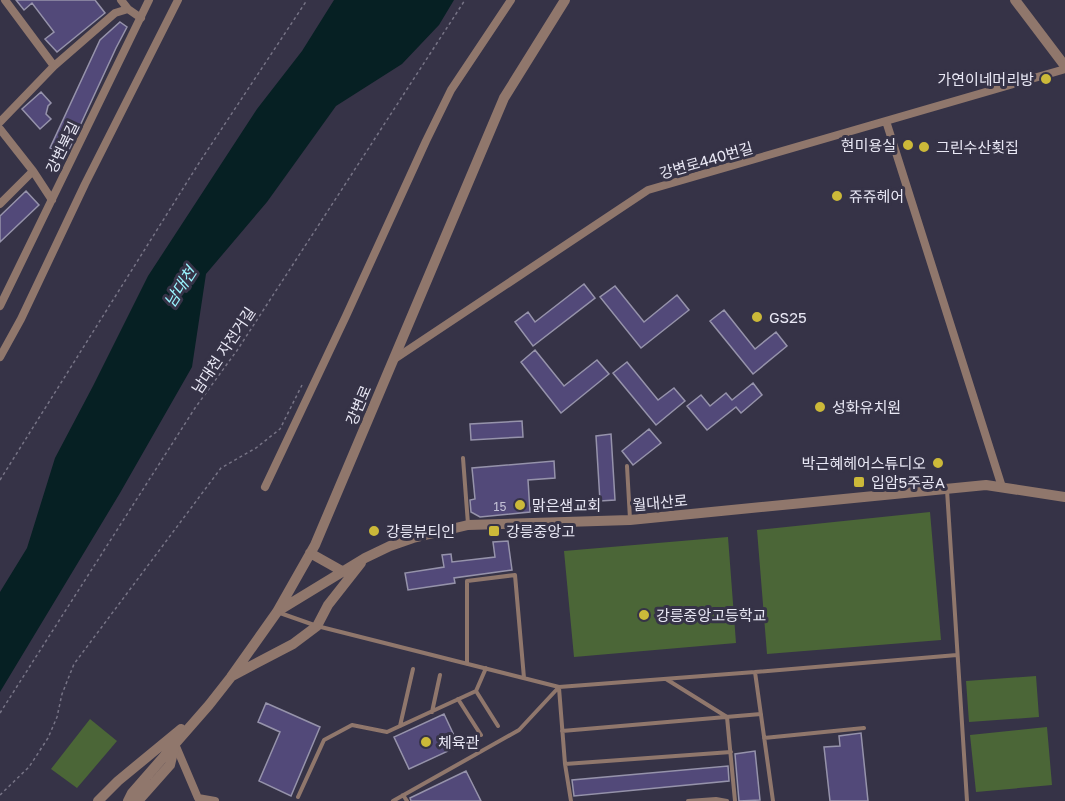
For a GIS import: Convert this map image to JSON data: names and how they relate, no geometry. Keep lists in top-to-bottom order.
{
  "streets": {
    "street": [
      "강변북길",
      "강변로440번길",
      "강변로",
      "월대산로"
    ],
    "path": ["남대천 자전거길"]
  },
  "crossings": [
    ["강변로440번길", "강변로"],
    ["강변로", "월대산로"]
  ],
  "water": ["남대천"],
  "places": {
    "other": [
      "가연이네머리방",
      "현미용실",
      "그린수산횟집",
      "쥬쥬헤어",
      "GS25",
      "성화유치원",
      "박근혜헤어스튜디오",
      "맑은샘교회",
      "강릉뷰티인",
      "강릉중앙고등학교",
      "체육관"
    ],
    "transit": ["입암5주공A", "강릉중앙고"]
  },
  "house_numbers": ["15"]
}
